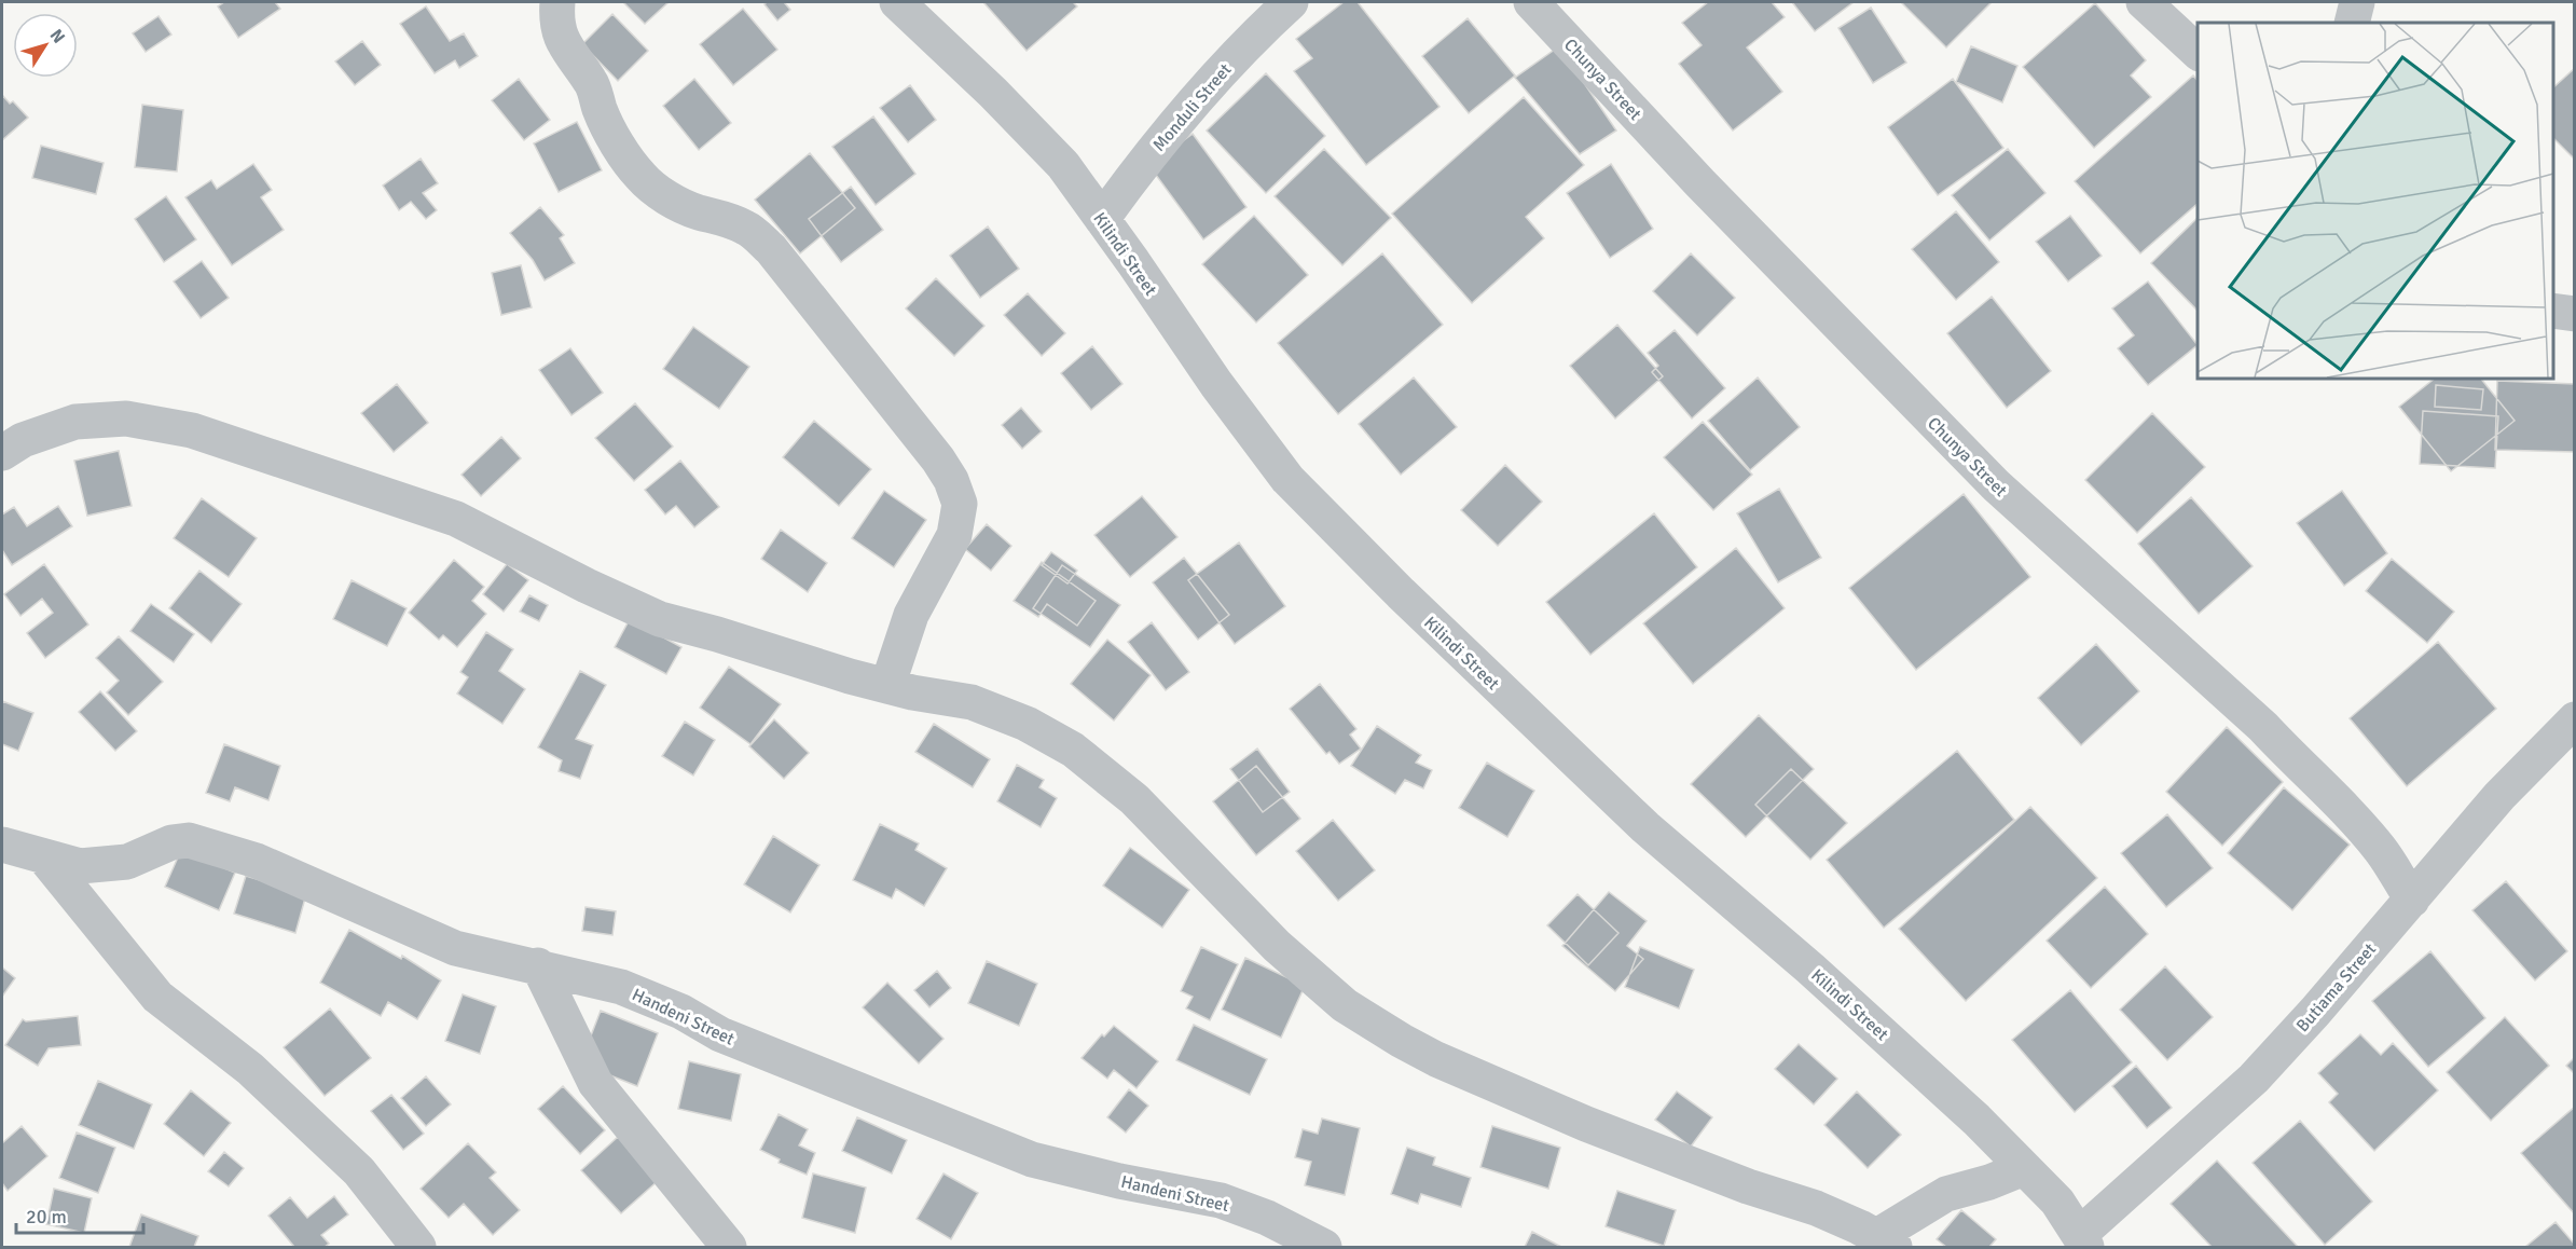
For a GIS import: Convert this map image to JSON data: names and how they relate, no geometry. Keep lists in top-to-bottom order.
{
  "streets": {
    "street": [
      "Chunya Street",
      "Monduli Street",
      "Kilindi Street",
      "Butiama Street",
      "Handeni Street"
    ]
  },
  "crossings": [
    ["Chunya Street", "Butiama Street"],
    ["Monduli Street", "Kilindi Street"],
    ["Kilindi Street", "Butiama Street"]
  ],
  "scale_bar": "20 m",
  "north": "top right"
}
